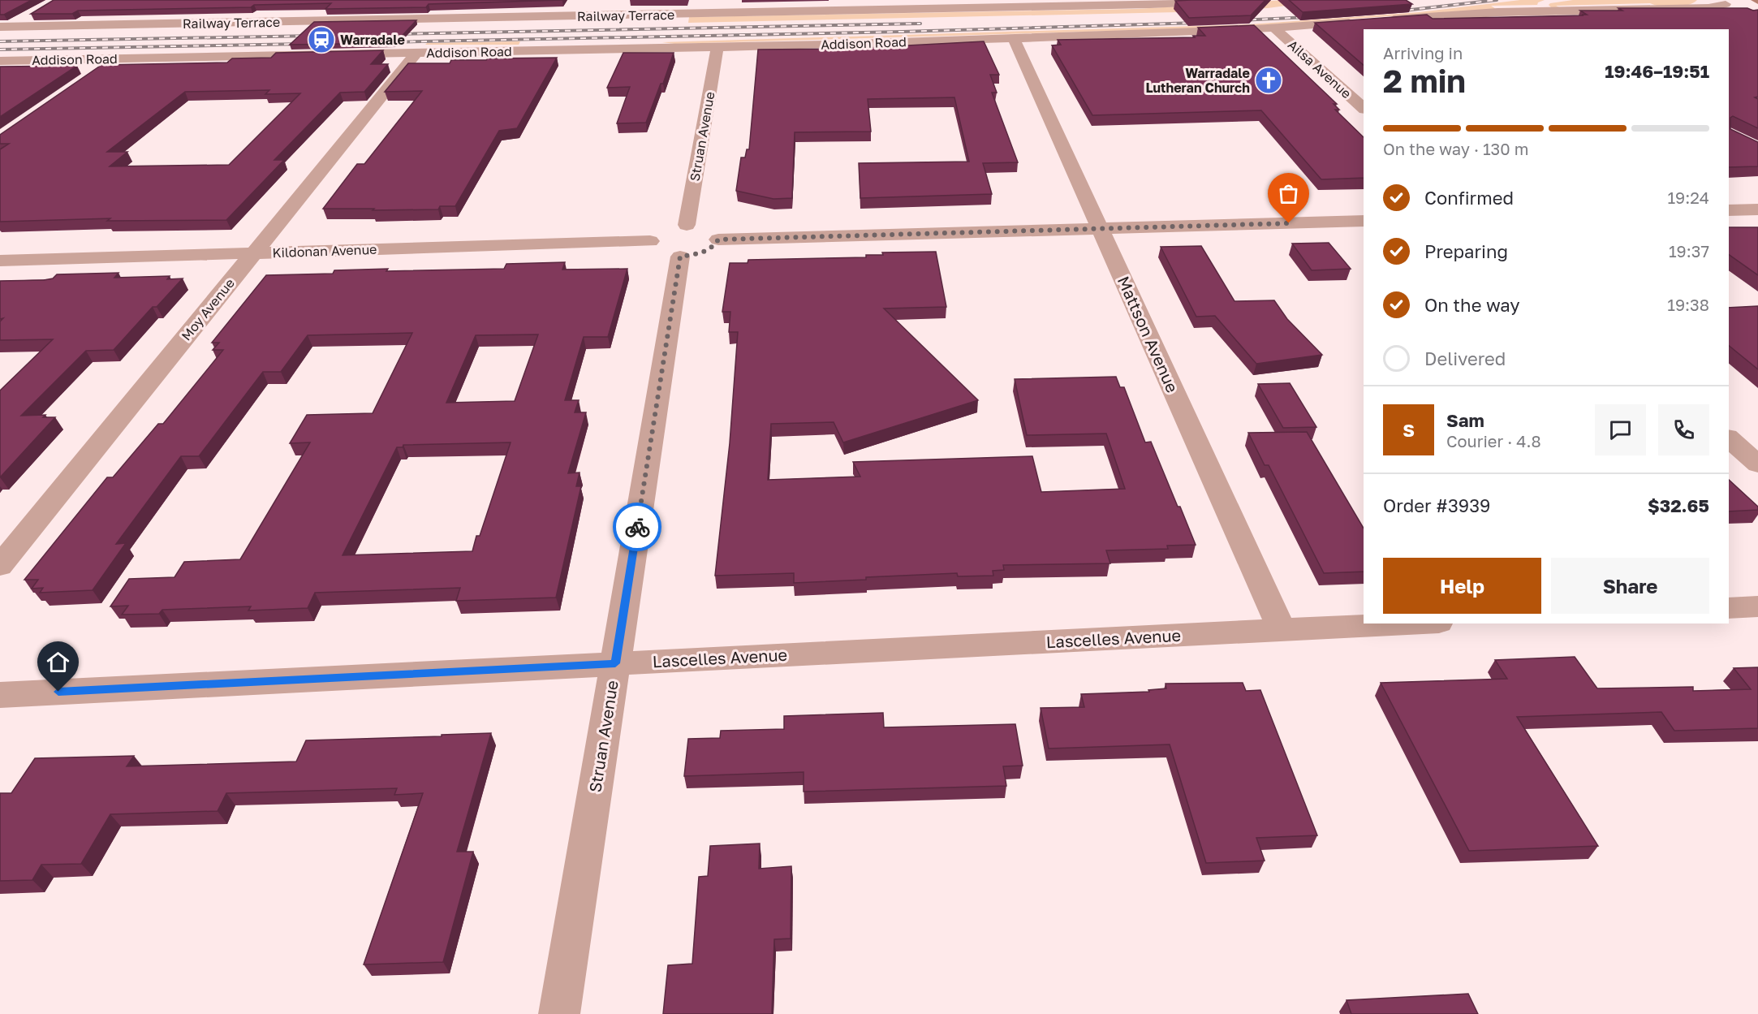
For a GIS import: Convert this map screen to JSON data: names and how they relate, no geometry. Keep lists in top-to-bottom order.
{
  "streets": {
    "street": [
      "Railway Terrace",
      "Addison Road",
      "Ailsa Avenue",
      "Struan Avenue",
      "Kildonan Avenue",
      "Moy Avenue",
      "Mattson Avenue",
      "Lascelles Avenue"
    ]
  },
  "crossings": [
    ["Addison Road", "Ailsa Avenue"],
    ["Addison Road", "Struan Avenue"],
    ["Addison Road", "Moy Avenue"],
    ["Addison Road", "Mattson Avenue"],
    ["Struan Avenue", "Kildonan Avenue"],
    ["Struan Avenue", "Lascelles Avenue"],
    ["Kildonan Avenue", "Moy Avenue"],
    ["Mattson Avenue", "Lascelles Avenue"]
  ],
  "places": {
    "station": ["Warradale"],
    "church": ["Warradale Lutheran Church"]
  },
  "page": {
    "heading": ["2 min", "Arriving in", "19:46–19:51"],
    "panel": [
      "Sam",
      "Courier · 4.8",
      "Order #3939",
      "$32.65"
    ],
    "bar": "On the way · 130 m",
    "list": [
      ["Confirmed", "19:24"],
      ["Preparing", "19:37"],
      ["On the way", "19:38"],
      "Delivered"
    ],
    "round": "S",
    "buttons": ["Help", "Share"]
  }
}
